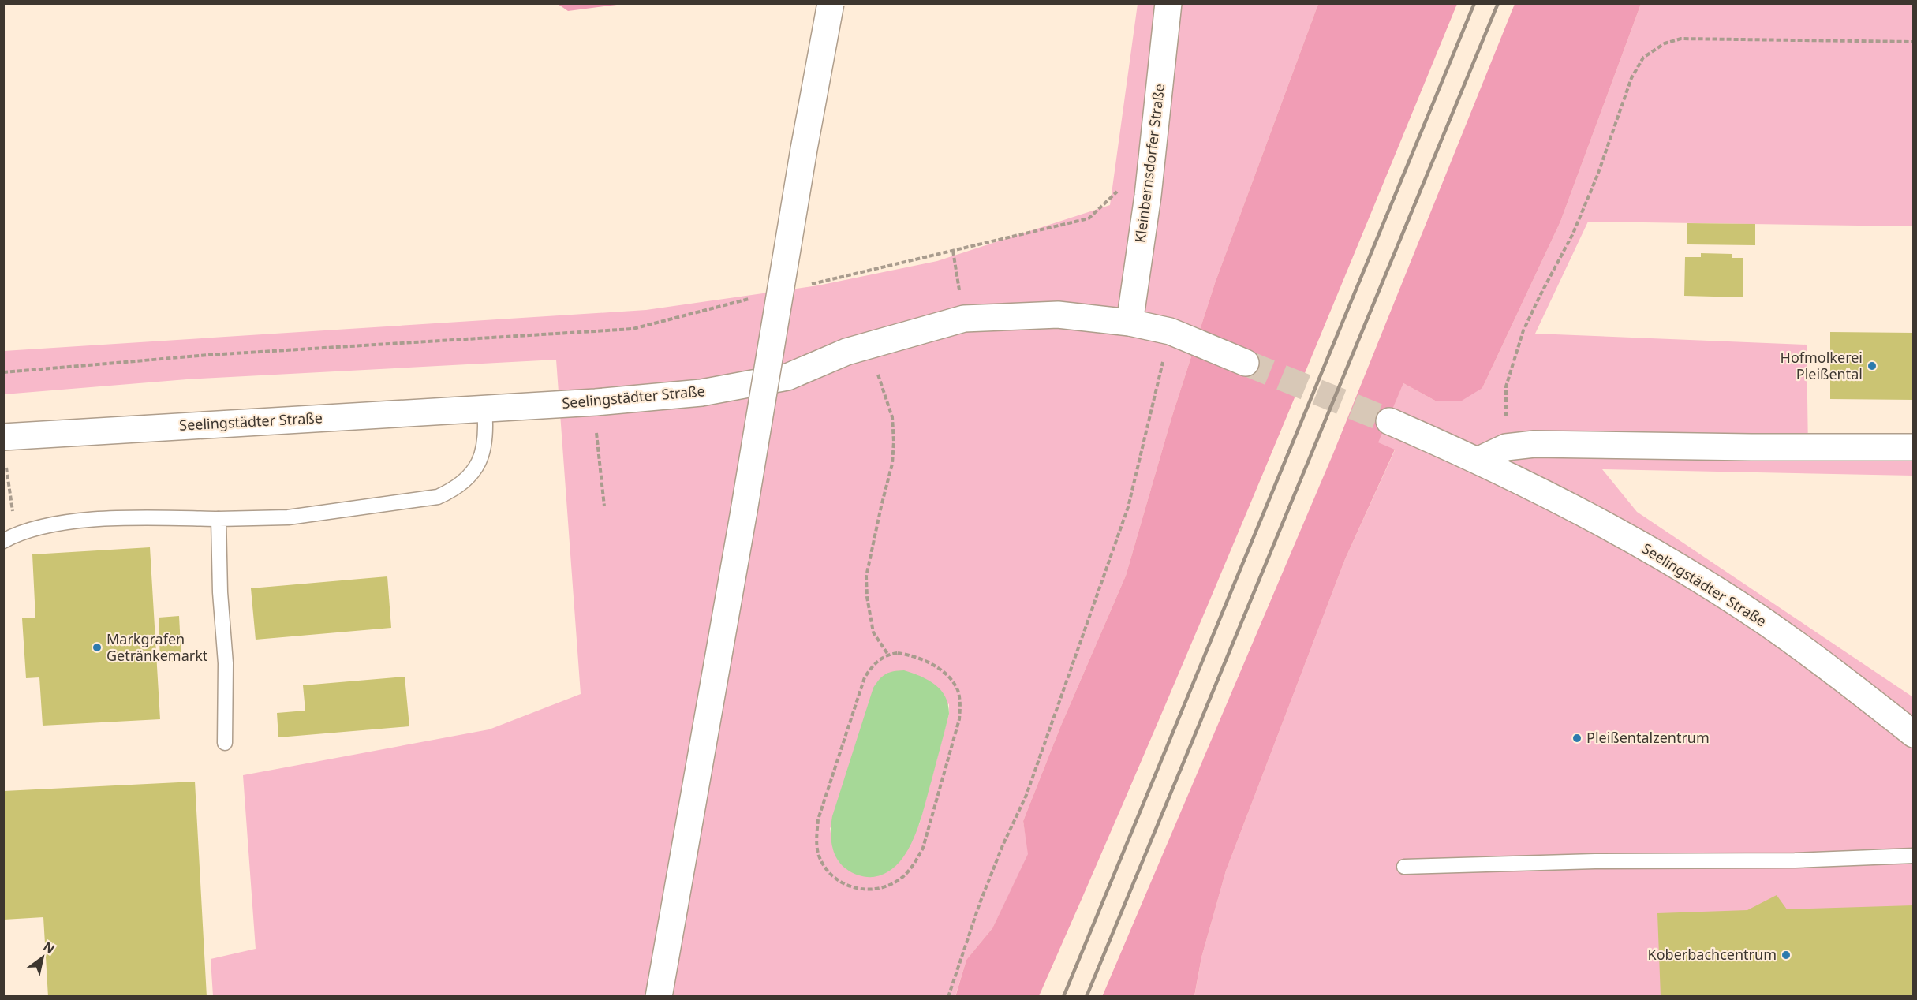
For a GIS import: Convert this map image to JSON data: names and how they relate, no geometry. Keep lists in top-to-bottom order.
{
  "streets": {
    "street": ["Kleinbernsdorfer Straße", "Seelingstädter Straße"]
  },
  "crossings": [
    ["Kleinbernsdorfer Straße", "Seelingstädter Straße"]
  ],
  "places": [
    "Hofmolkerei Pleißental",
    "Markgrafen Getränkemarkt",
    "Pleißentalzentrum",
    "Koberbachcentrum"
  ],
  "north": "top right"
}
